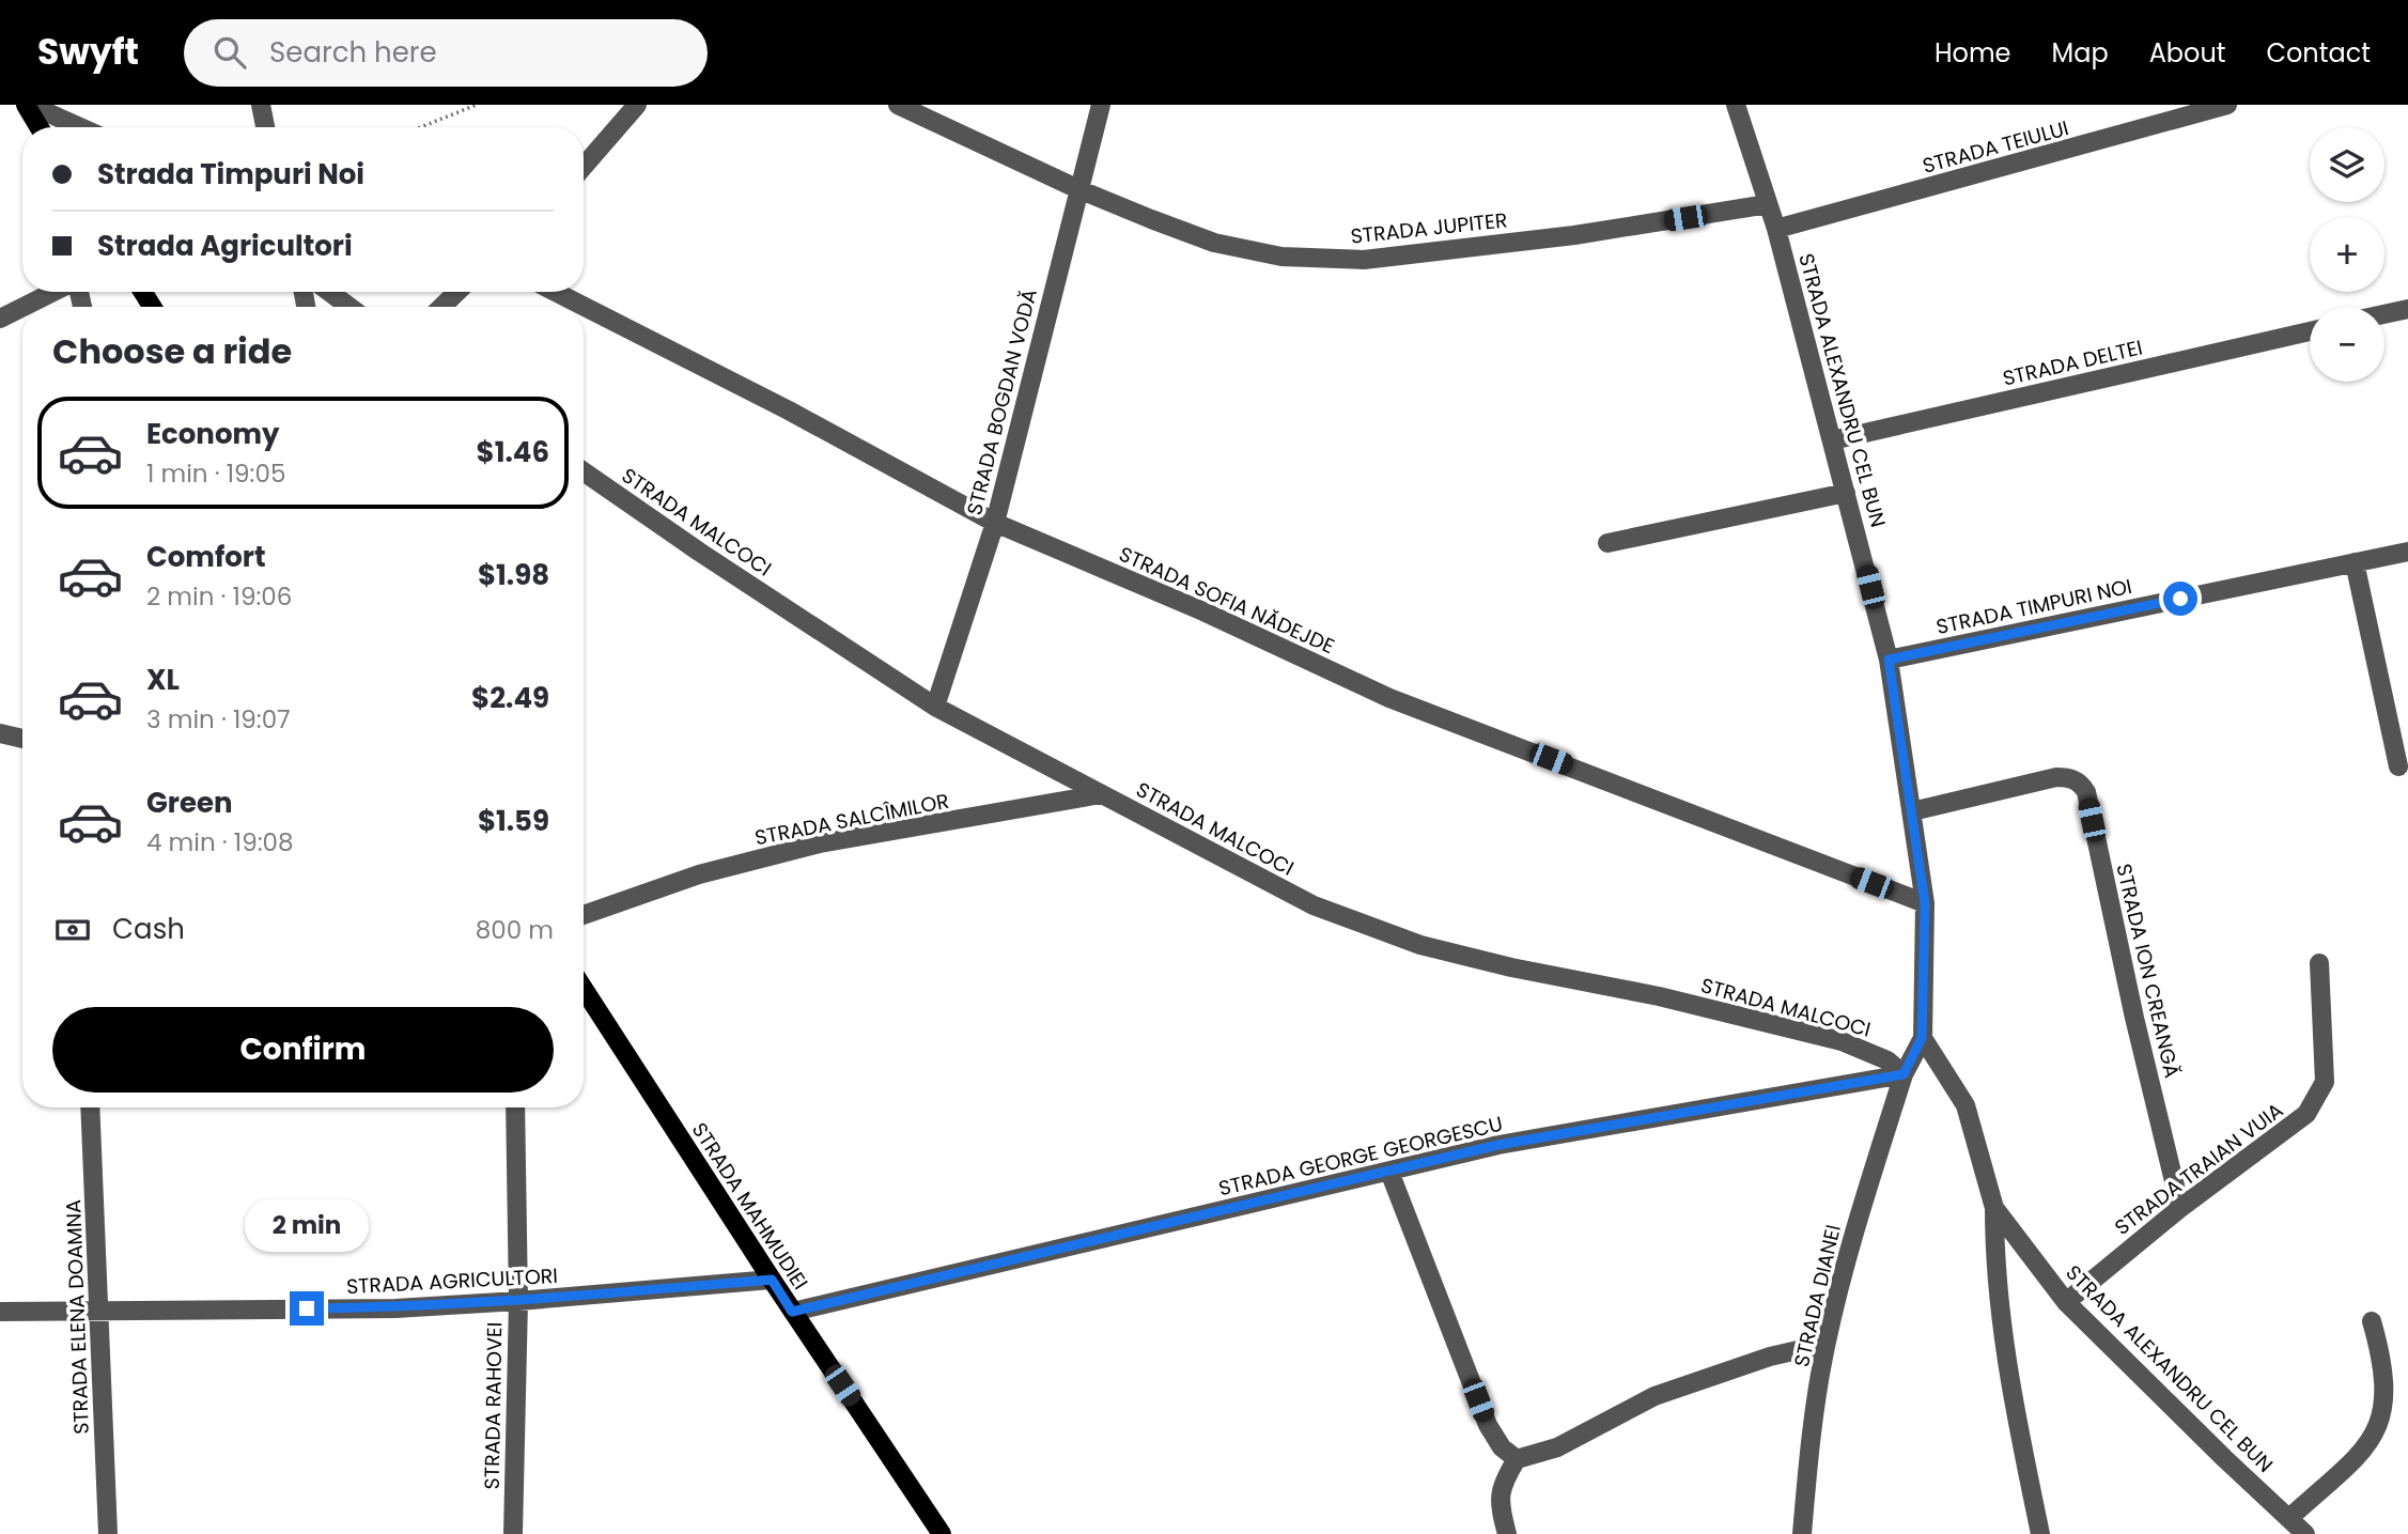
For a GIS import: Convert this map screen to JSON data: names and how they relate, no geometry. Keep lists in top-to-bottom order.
{
  "streets": {
    "main road": ["STRADA MAHMUDIEI"],
    "street": [
      "STRADA TEIULUI",
      "STRADA JUPITER",
      "STRADA DELTEI",
      "STRADA ALEXANDRU CEL BUN",
      "STRADA BOGDAN VODĂ",
      "STRADA MALCOCI",
      "STRADA SOFIA NĂDEJDE",
      "STRADA TIMPURI NOI",
      "STRADA SALCÎMILOR",
      "STRADA ION CREANGĂ",
      "STRADA GEORGE GEORGESCU",
      "STRADA TRAIAN VUIA",
      "STRADA AGRICULTORI",
      "STRADA DIANEI",
      "STRADA ELENA DOAMNA",
      "STRADA RAHOVEI"
    ]
  },
  "crossings": [
    ["STRADA TEIULUI", "STRADA ALEXANDRU CEL BUN"],
    ["STRADA JUPITER", "STRADA ALEXANDRU CEL BUN"],
    ["STRADA JUPITER", "STRADA BOGDAN VODĂ"],
    ["STRADA DELTEI", "STRADA ALEXANDRU CEL BUN"],
    ["STRADA ALEXANDRU CEL BUN", "STRADA SOFIA NĂDEJDE"],
    ["STRADA ALEXANDRU CEL BUN", "STRADA TIMPURI NOI"],
    ["STRADA ALEXANDRU CEL BUN", "STRADA ION CREANGĂ"],
    ["STRADA ALEXANDRU CEL BUN", "STRADA TRAIAN VUIA"],
    ["STRADA BOGDAN VODĂ", "STRADA MALCOCI"],
    ["STRADA BOGDAN VODĂ", "STRADA SOFIA NĂDEJDE"],
    ["STRADA MALCOCI", "STRADA SALCÎMILOR"],
    ["STRADA MALCOCI", "STRADA GEORGE GEORGESCU"],
    ["STRADA MALCOCI", "STRADA DIANEI"],
    ["STRADA ION CREANGĂ", "STRADA TRAIAN VUIA"],
    ["STRADA GEORGE GEORGESCU", "STRADA MAHMUDIEI"],
    ["STRADA GEORGE GEORGESCU", "STRADA DIANEI"],
    ["STRADA MAHMUDIEI", "STRADA AGRICULTORI"],
    ["STRADA AGRICULTORI", "STRADA ELENA DOAMNA"],
    ["STRADA AGRICULTORI", "STRADA RAHOVEI"]
  ],
  "page": {
    "header": "Swyft",
    "search": "Search here",
    "nav": [
      "Home",
      "Map",
      "About",
      "Contact"
    ],
    "map_buttons": ["+", "−"],
    "banner": ["Strada Timpuri Noi", "Strada Agricultori"],
    "heading": "Choose a ride",
    "list": [
      {
        "name": "Economy",
        "note": "1 min · 19:05",
        "value": "$1.46"
      },
      {
        "name": "Comfort",
        "note": "2 min · 19:06",
        "value": "$1.98"
      },
      {
        "name": "XL",
        "note": "3 min · 19:07",
        "value": "$2.49"
      },
      {
        "name": "Green",
        "note": "4 min · 19:08",
        "value": "$1.59"
      }
    ],
    "pay": ["Cash", "800 m"],
    "buttons": "Confirm",
    "bubble": "2 min"
  }
}
